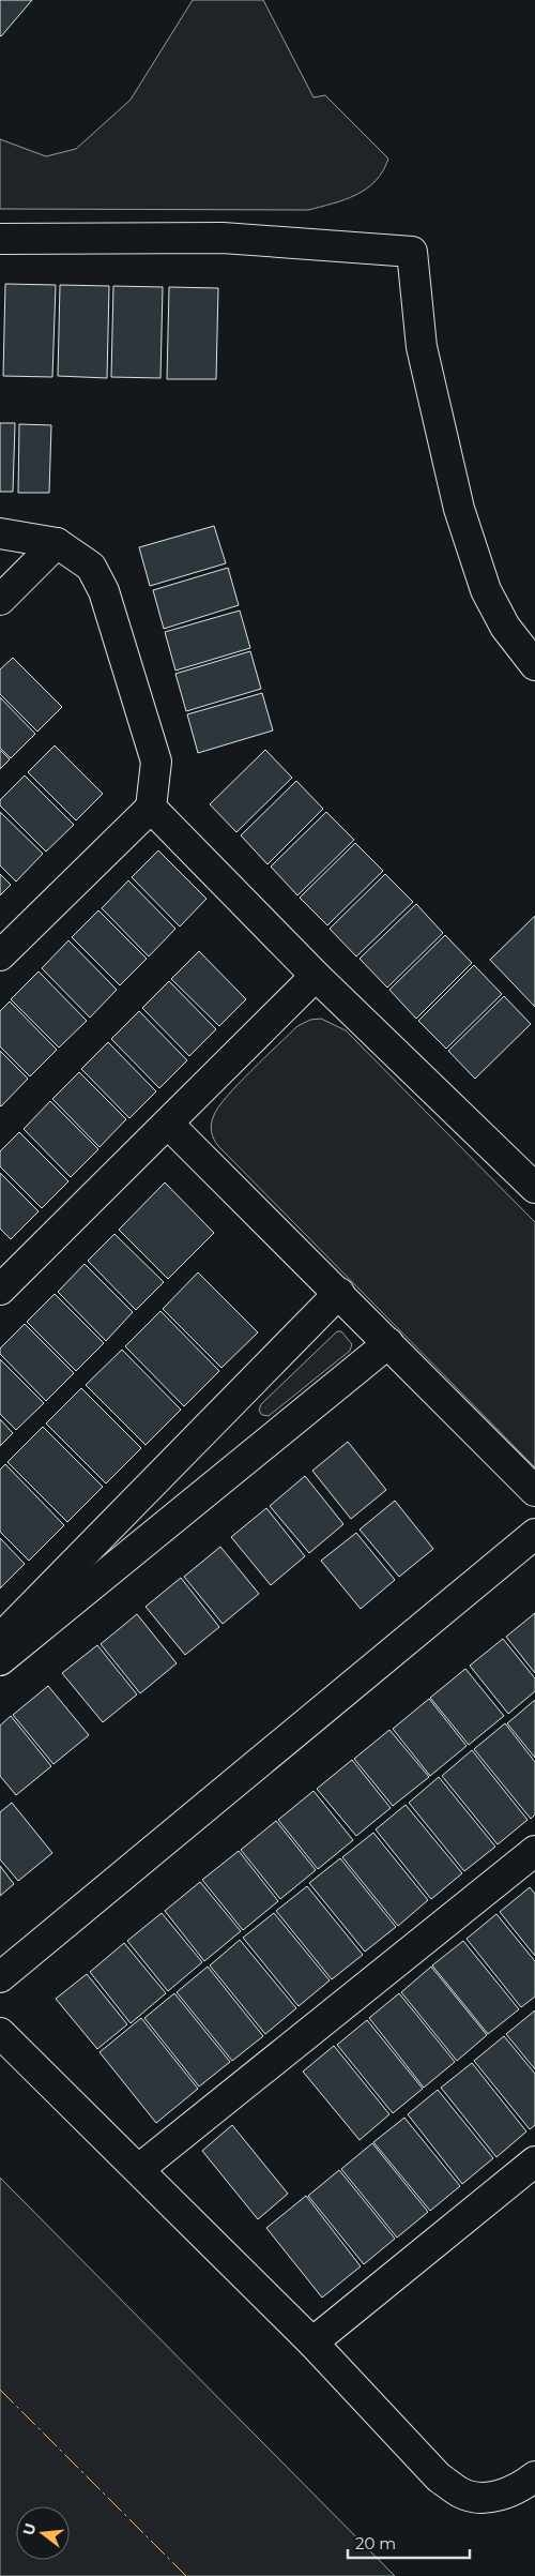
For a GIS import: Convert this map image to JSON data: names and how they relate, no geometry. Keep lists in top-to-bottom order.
{
  "scale_bar": "20 m",
  "north": "left"
}
